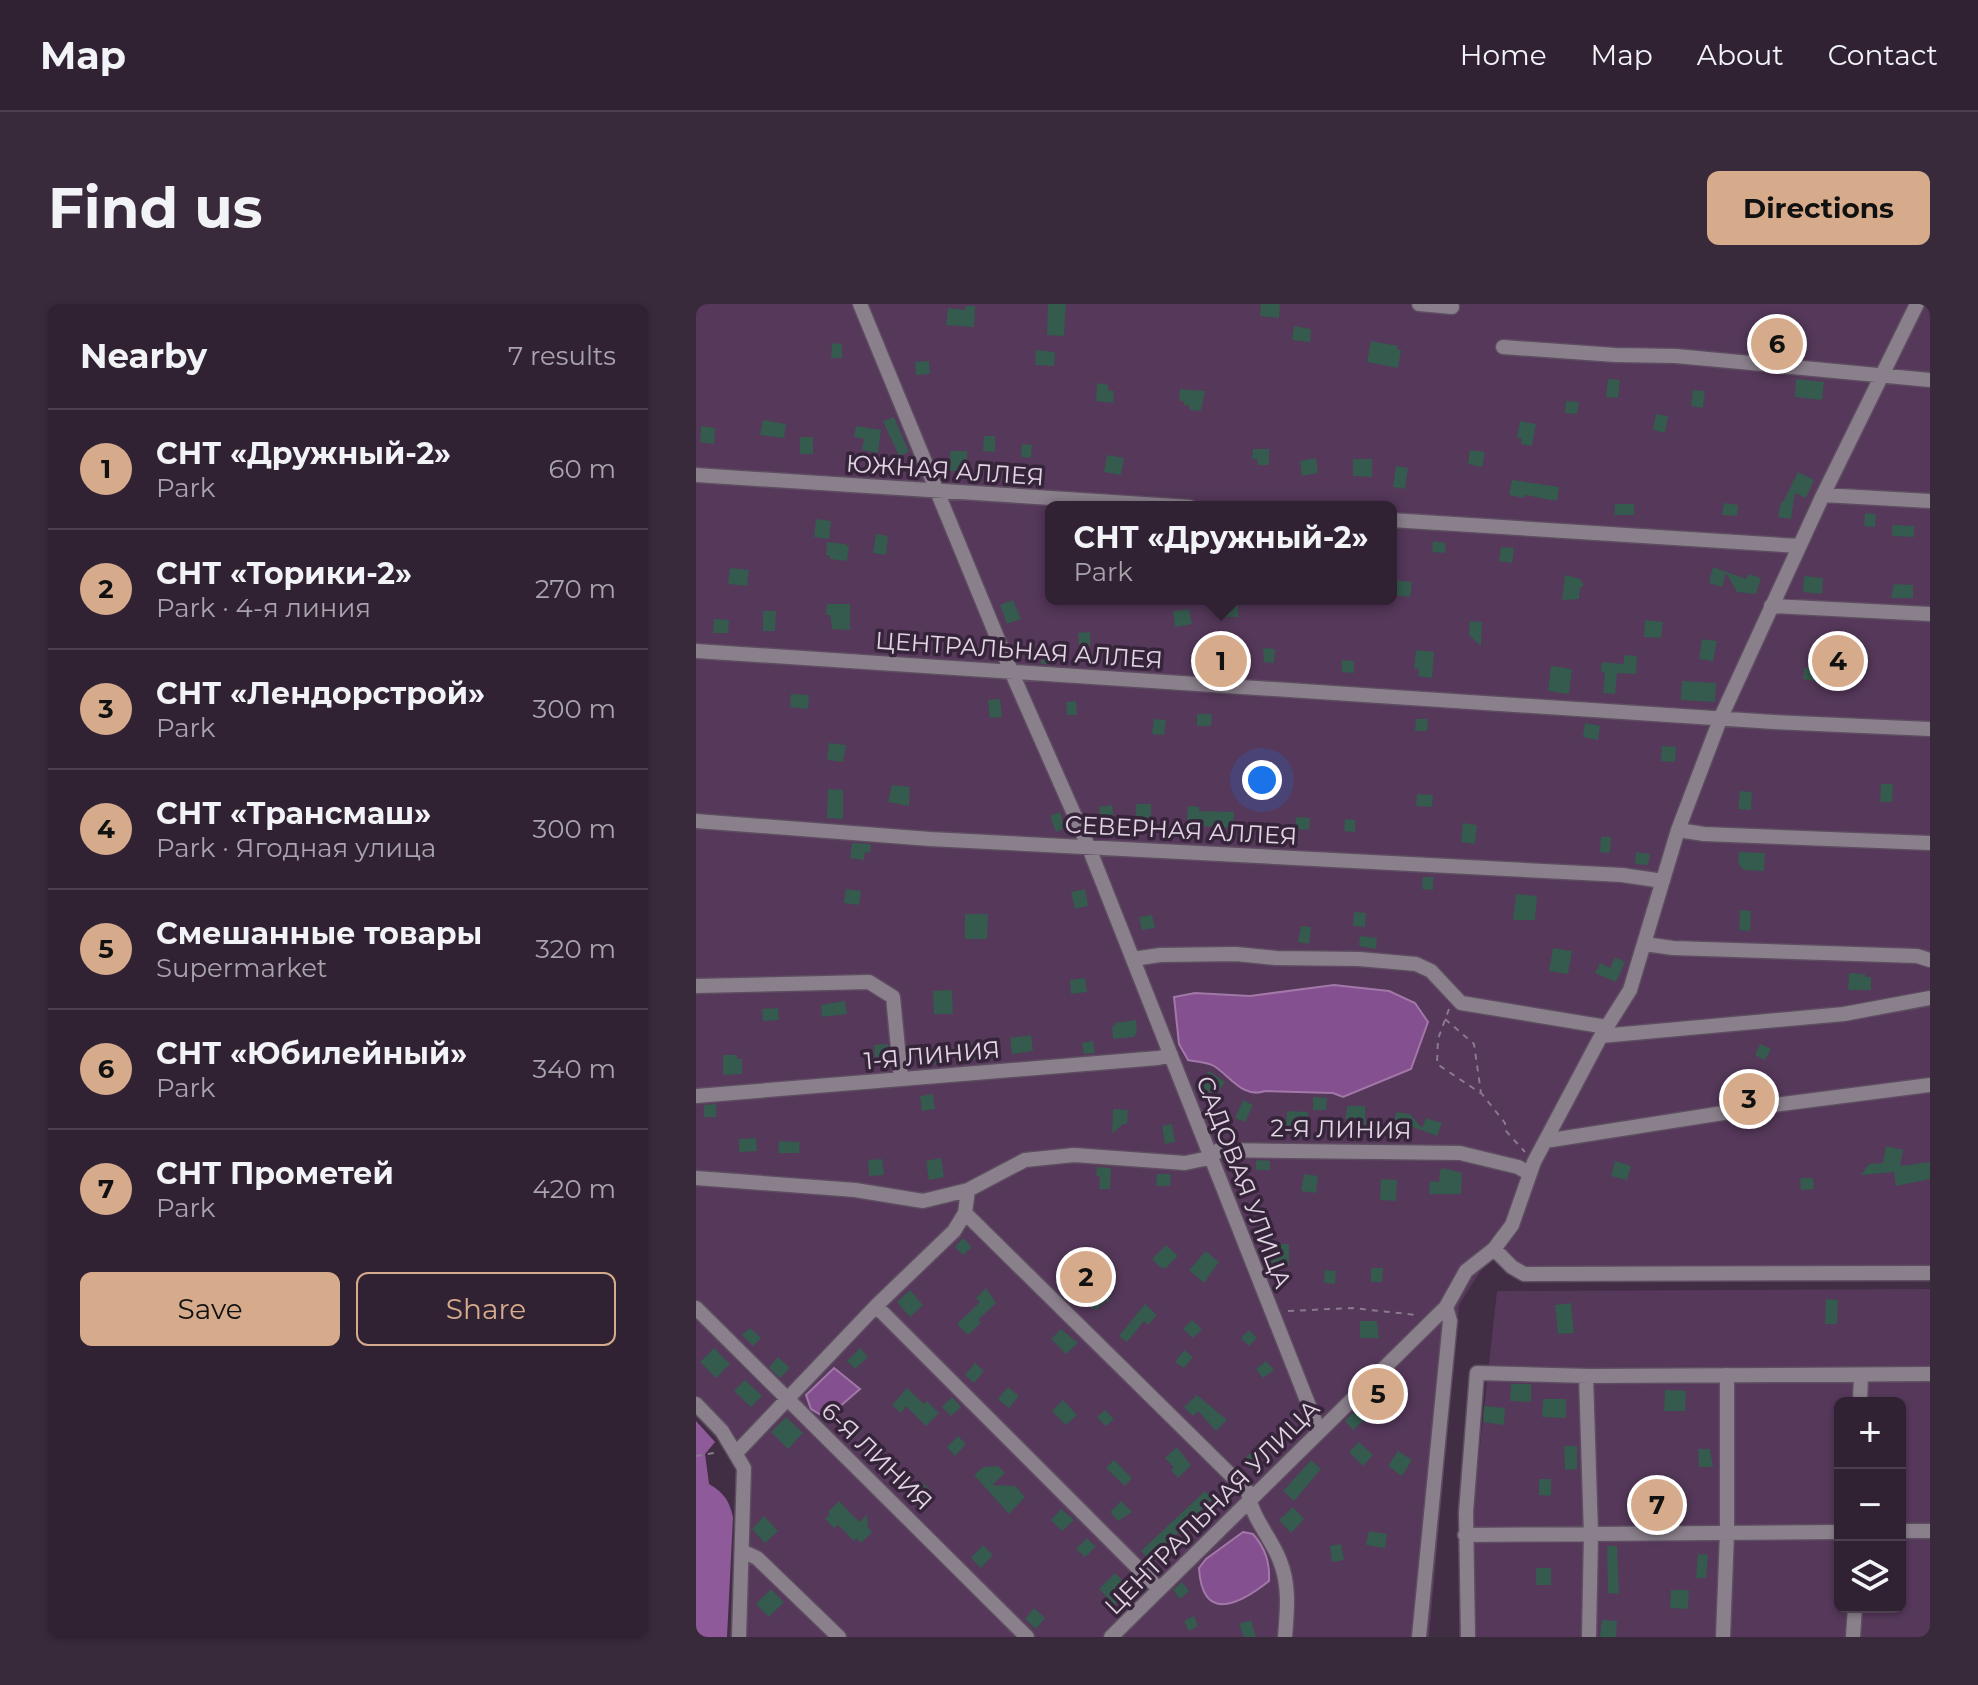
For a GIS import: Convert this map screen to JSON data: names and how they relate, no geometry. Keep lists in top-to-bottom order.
{
  "streets": {
    "street": [
      "ЮЖНАЯ АЛЛЕЯ",
      "ЦЕНТРАЛЬНАЯ АЛЛЕЯ",
      "СЕВЕРНАЯ АЛЛЕЯ",
      "1-Я ЛИНИЯ",
      "2-Я ЛИНИЯ",
      "САДОВАЯ УЛИЦА",
      "6-Я ЛИНИЯ",
      "ЦЕНТРАЛЬНАЯ УЛИЦА"
    ]
  },
  "crossings": [
    ["ЮЖНАЯ АЛЛЕЯ", "САДОВАЯ УЛИЦА"],
    ["ЦЕНТРАЛЬНАЯ АЛЛЕЯ", "САДОВАЯ УЛИЦА"],
    ["ЦЕНТРАЛЬНАЯ АЛЛЕЯ", "ЦЕНТРАЛЬНАЯ УЛИЦА"],
    ["СЕВЕРНАЯ АЛЛЕЯ", "САДОВАЯ УЛИЦА"],
    ["СЕВЕРНАЯ АЛЛЕЯ", "ЦЕНТРАЛЬНАЯ УЛИЦА"],
    ["1-Я ЛИНИЯ", "САДОВАЯ УЛИЦА"],
    ["2-Я ЛИНИЯ", "САДОВАЯ УЛИЦА"],
    ["2-Я ЛИНИЯ", "ЦЕНТРАЛЬНАЯ УЛИЦА"],
    ["САДОВАЯ УЛИЦА", "ЦЕНТРАЛЬНАЯ УЛИЦА"]
  ],
  "page": {
    "header": "Map",
    "nav": [
      "Home",
      "Map",
      "About",
      "Contact"
    ],
    "buttons": [
      "Directions",
      ["Save", "Share"]
    ],
    "title": "Find us",
    "heading": ["Nearby", "7 results"],
    "pins": [
      "6",
      "1",
      "4",
      "3",
      "2",
      "5",
      "7"
    ],
    "list": [
      {
        "mark": "1",
        "name": "СНТ «Дружный-2»",
        "note": "Park",
        "value": "60 m"
      },
      {
        "mark": "2",
        "name": "СНТ «Торики-2»",
        "note": "Park · 4-я линия",
        "value": "270 m"
      },
      {
        "mark": "3",
        "name": "СНТ «Лендорстрой»",
        "note": "Park",
        "value": "300 m"
      },
      {
        "mark": "4",
        "name": "СНТ «Трансмаш»",
        "note": "Park · Ягодная улица",
        "value": "300 m"
      },
      {
        "mark": "5",
        "name": "Смешанные товары",
        "note": "Supermarket",
        "value": "320 m"
      },
      {
        "mark": "6",
        "name": "СНТ «Юбилейный»",
        "note": "Park",
        "value": "340 m"
      },
      {
        "mark": "7",
        "name": "СНТ Прометей",
        "note": "Park",
        "value": "420 m"
      }
    ],
    "popup": ["СНТ «Дружный-2»", "Park"],
    "map_buttons": ["+", "−"]
  }
}
